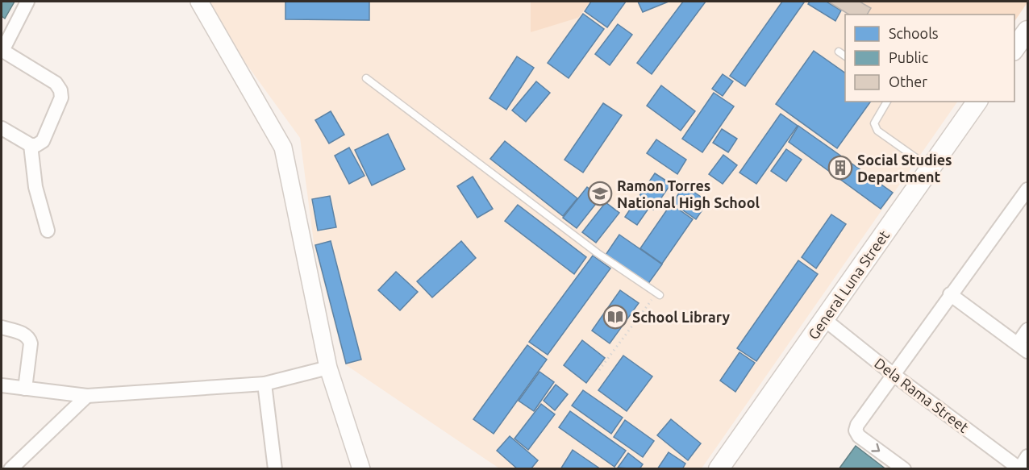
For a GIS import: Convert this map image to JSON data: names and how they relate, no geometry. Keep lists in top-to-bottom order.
{
  "streets": {
    "main road": ["General Luna Street"],
    "street": ["Dela Rama Street"]
  },
  "crossings": [
    ["General Luna Street", "Dela Rama Street"]
  ],
  "places": {
    "building": ["Social Studies Department"],
    "school or university": ["Ramon Torres National High School"],
    "library": ["School Library"]
  },
  "legend": ["Schools", "Public", "Other"]
}
